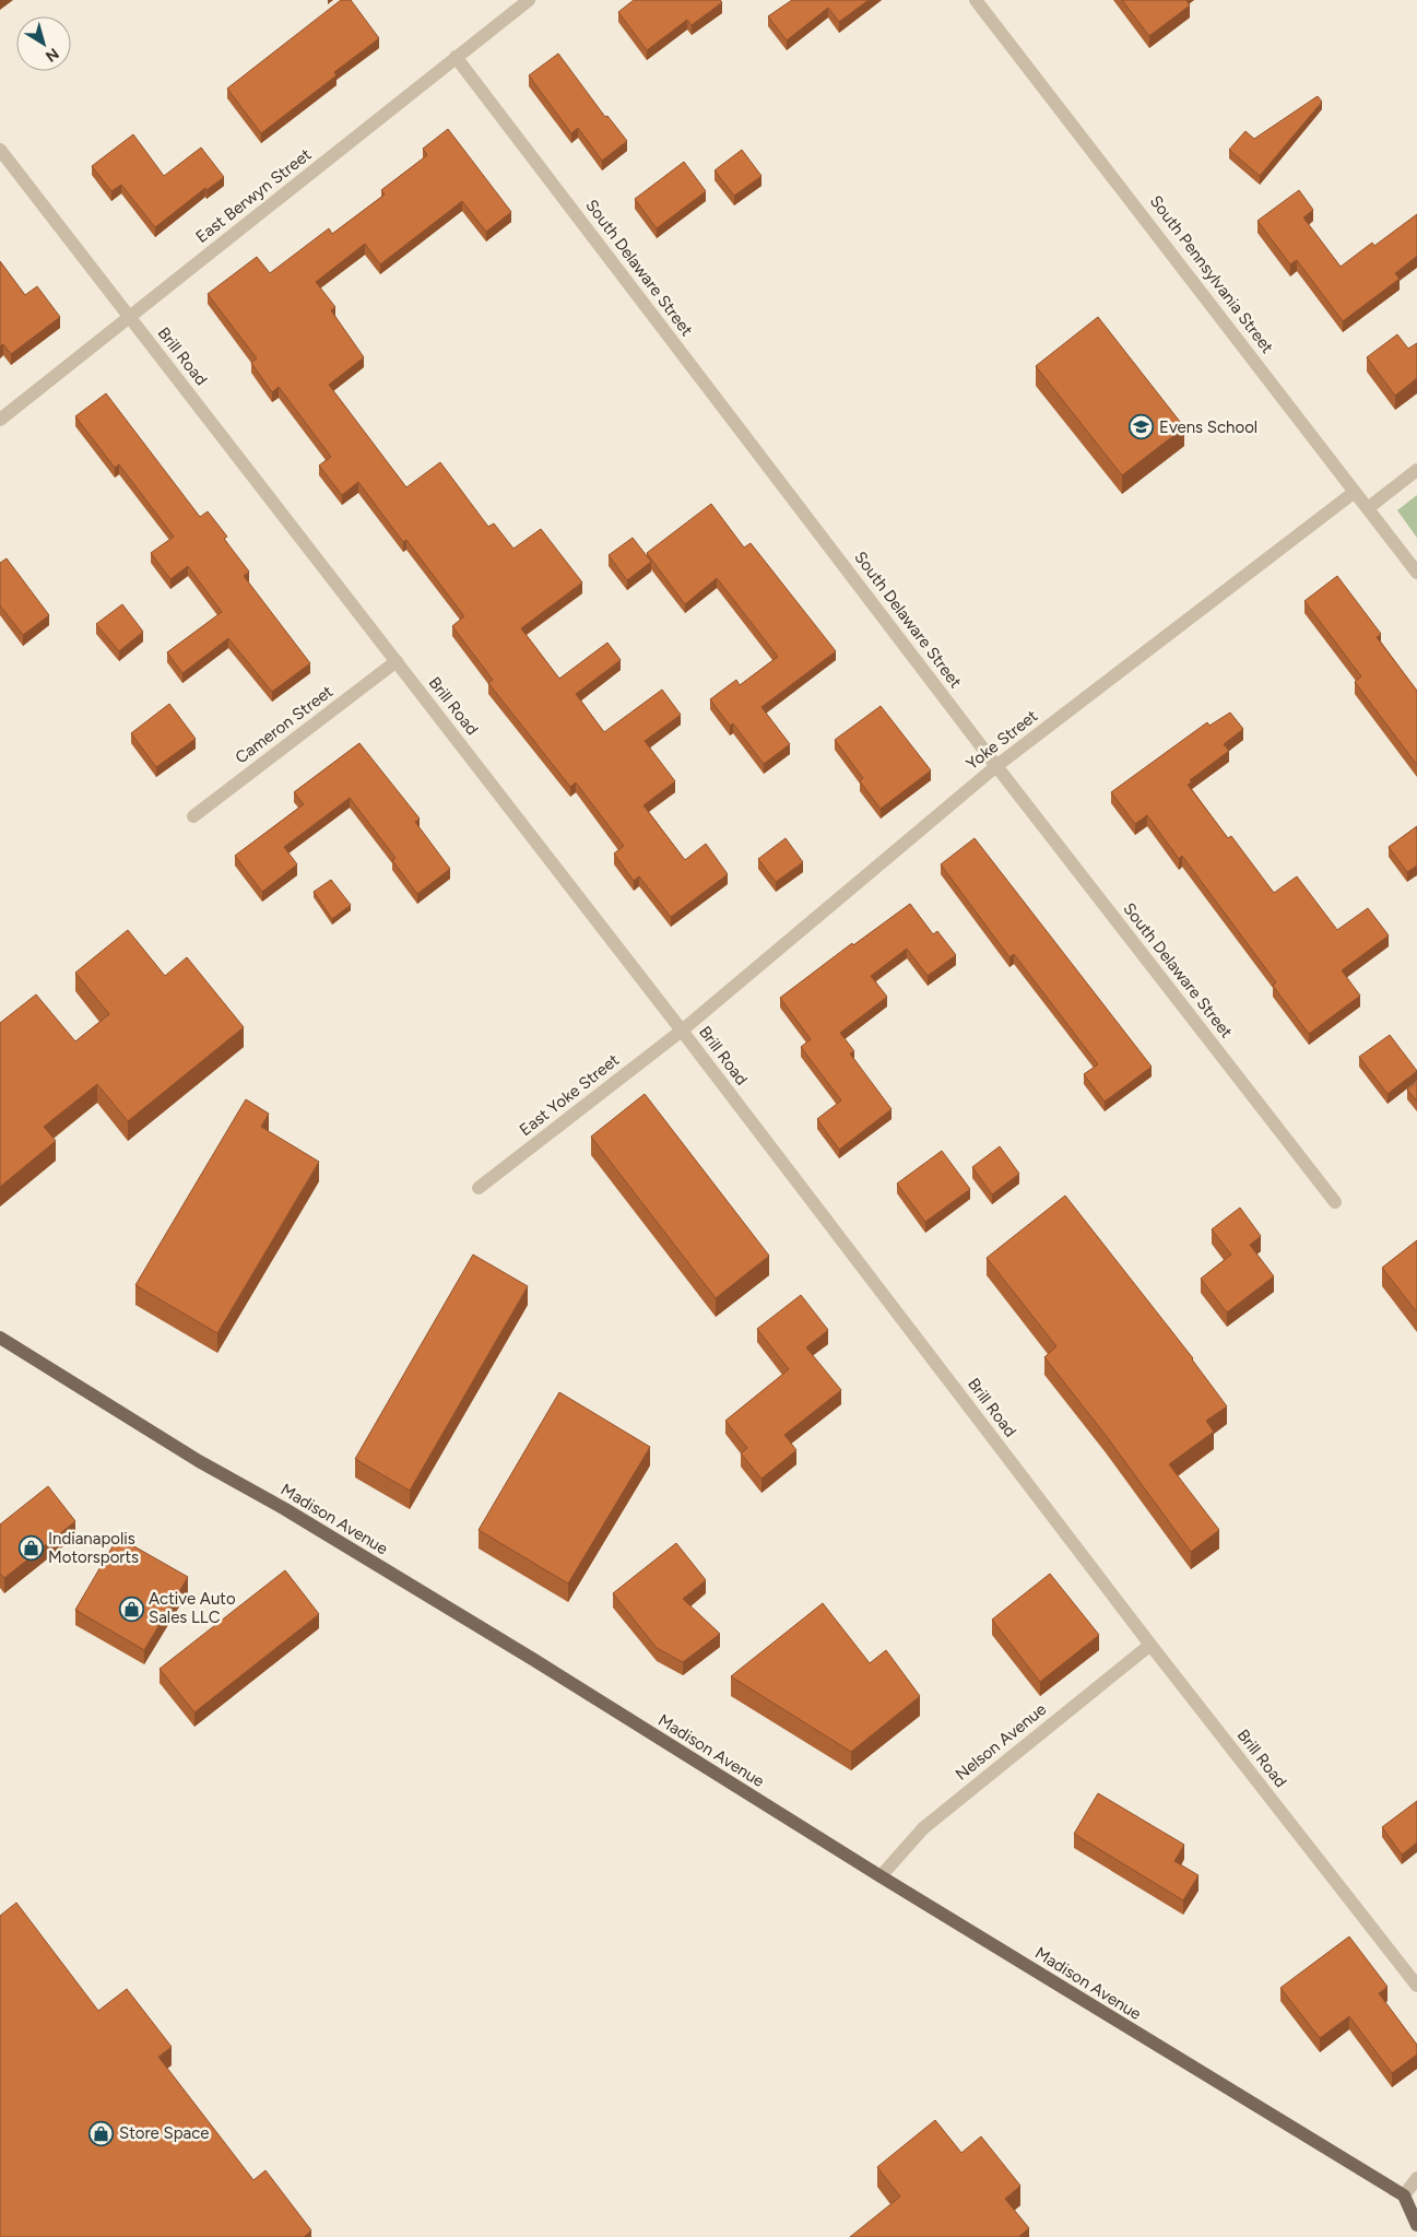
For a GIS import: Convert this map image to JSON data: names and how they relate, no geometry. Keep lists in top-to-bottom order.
{
  "streets": {
    "main road": ["Madison Avenue"],
    "street": [
      "East Berwyn Street",
      "South Delaware Street",
      "South Pennsylvania Street",
      "Brill Road",
      "Cameron Street",
      "Yoke Street",
      "East Yoke Street",
      "Nelson Avenue"
    ]
  },
  "crossings": [
    ["East Berwyn Street", "South Delaware Street"],
    ["East Berwyn Street", "Brill Road"],
    ["South Delaware Street", "Yoke Street"],
    ["South Pennsylvania Street", "Yoke Street"],
    ["Brill Road", "Cameron Street"],
    ["Brill Road", "Yoke Street"],
    ["Brill Road", "East Yoke Street"],
    ["Brill Road", "Nelson Avenue"],
    ["Yoke Street", "East Yoke Street"],
    ["Madison Avenue", "Nelson Avenue"]
  ],
  "places": {
    "school or university": ["Evens School"],
    "shop": ["Indianapolis Motorsports", "Active Auto Sales LLC", "Store Space"]
  },
  "north": "bottom right"
}
